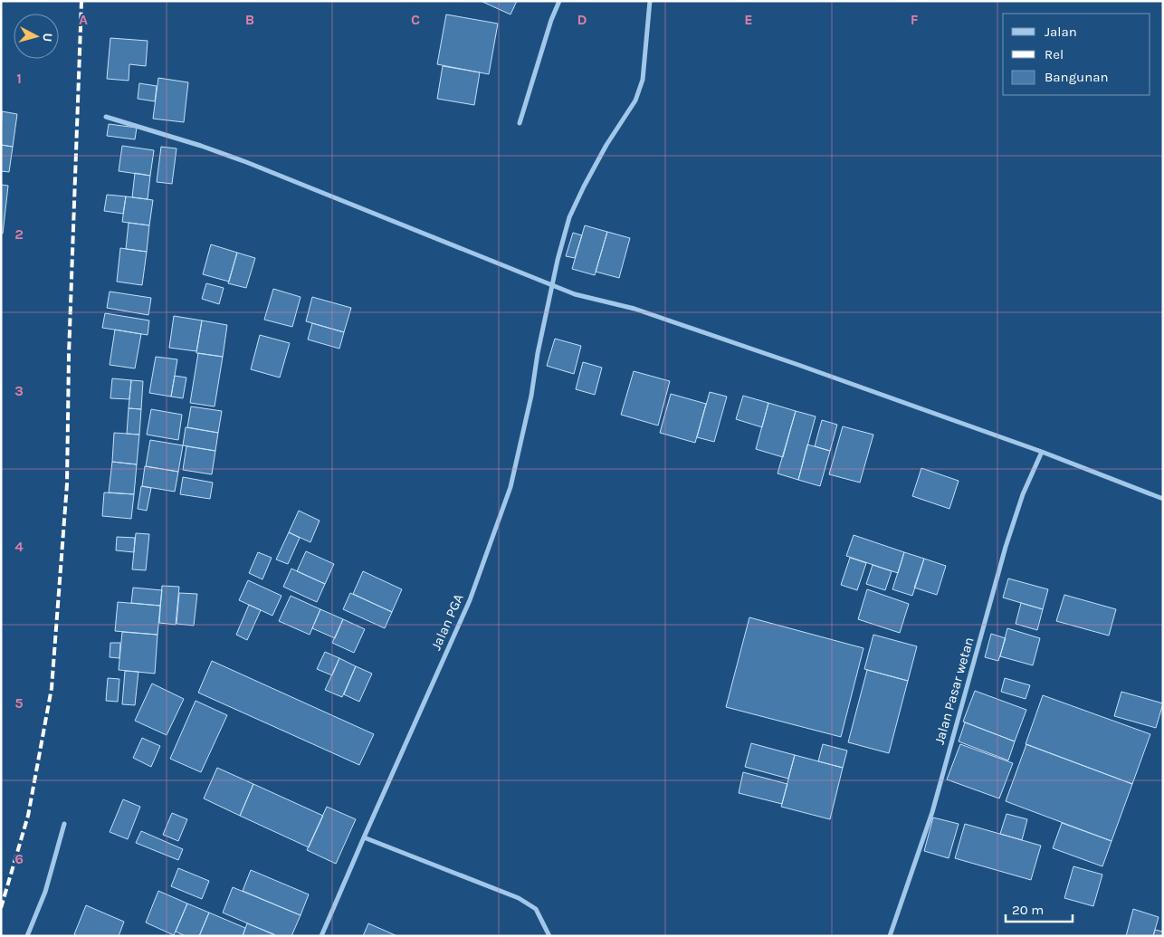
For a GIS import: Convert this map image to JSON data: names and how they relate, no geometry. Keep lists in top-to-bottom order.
{
  "streets": {
    "street": ["Jalan PGA", "Jalan Pasar wetan"]
  },
  "legend": ["Jalan", "Rel", "Bangunan"],
  "scale_bar": "20 m",
  "north": "right",
  "grid": {
    "columns": [
      "A",
      "B",
      "C",
      "D",
      "E",
      "F"
    ],
    "rows": [
      "1",
      "2",
      "3",
      "4",
      "5",
      "6"
    ]
  }
}
